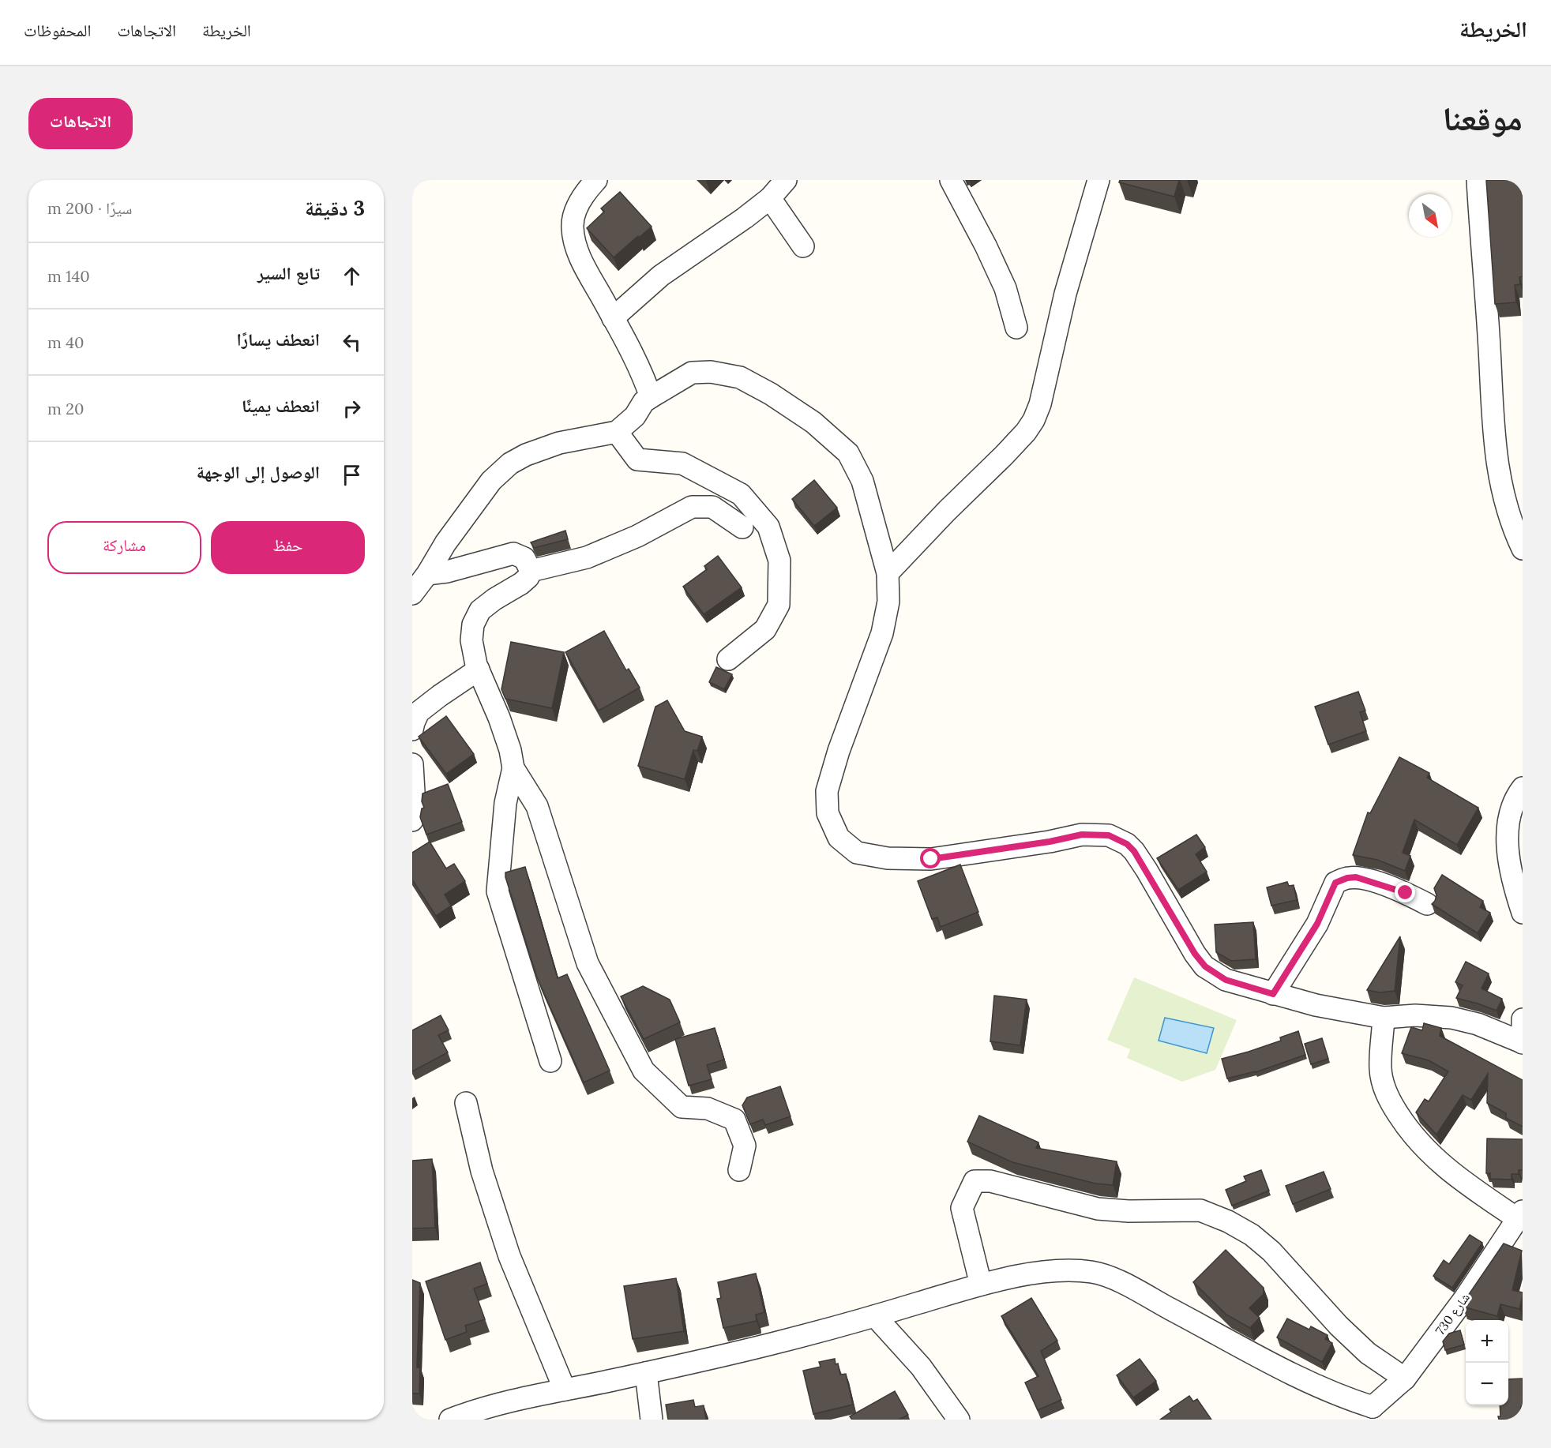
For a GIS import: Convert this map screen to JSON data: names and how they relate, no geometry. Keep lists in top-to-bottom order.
{
  "streets": {
    "street": ["شارع 730"]
  },
  "north": "bottom right",
  "page": {
    "header": "الخريطة",
    "nav": ["الخريطة", "الاتجاهات", "المحفوظات"],
    "title": "موقعنا",
    "buttons": [
      "الاتجاهات",
      ["حفظ", "مشاركة"]
    ],
    "heading": ["3 دقيقة", "سيرًا · 200 m"],
    "list": [
      ["تابع السير", "140 m"],
      ["انعطف يسارًا", "40 m"],
      ["انعطف يمينًا", "20 m"],
      "الوصول إلى الوجهة"
    ],
    "map_buttons": ["+", "−"]
  }
}
